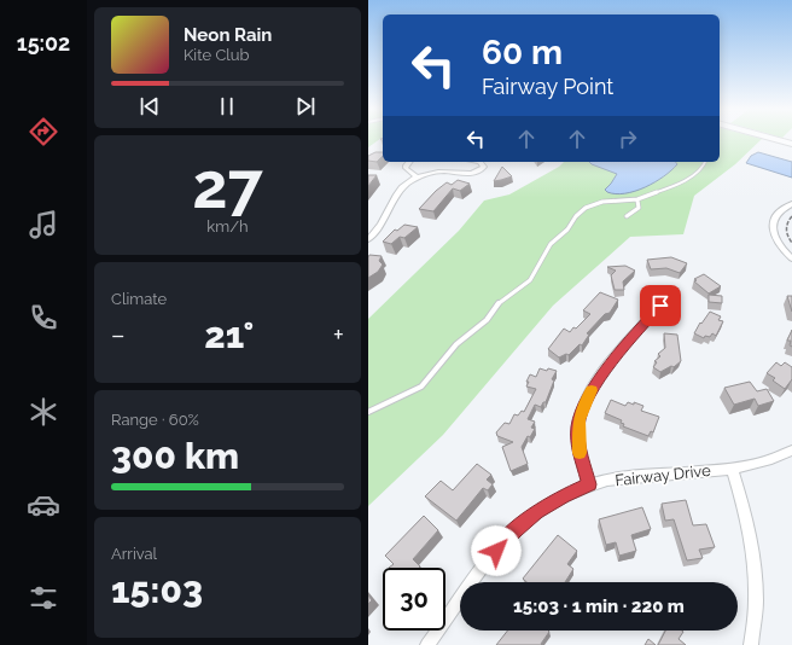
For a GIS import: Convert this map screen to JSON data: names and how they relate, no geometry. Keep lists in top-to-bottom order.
{
  "streets": {
    "street": ["Fairway Drive"]
  },
  "page": {
    "tabs": "15:02",
    "turn": ["60 m", "Fairway Point"],
    "song": ["Neon Rain", "Kite Club"],
    "tile": [
      ["27", "km/h"],
      "Climate",
      ["Range · 60%", "300 km"],
      ["Arrival", "15:03"]
    ],
    "heat": ["−", "21°", "+"],
    "limit": "30",
    "trip": "15:03 · 1 min · 220 m"
  }
}
